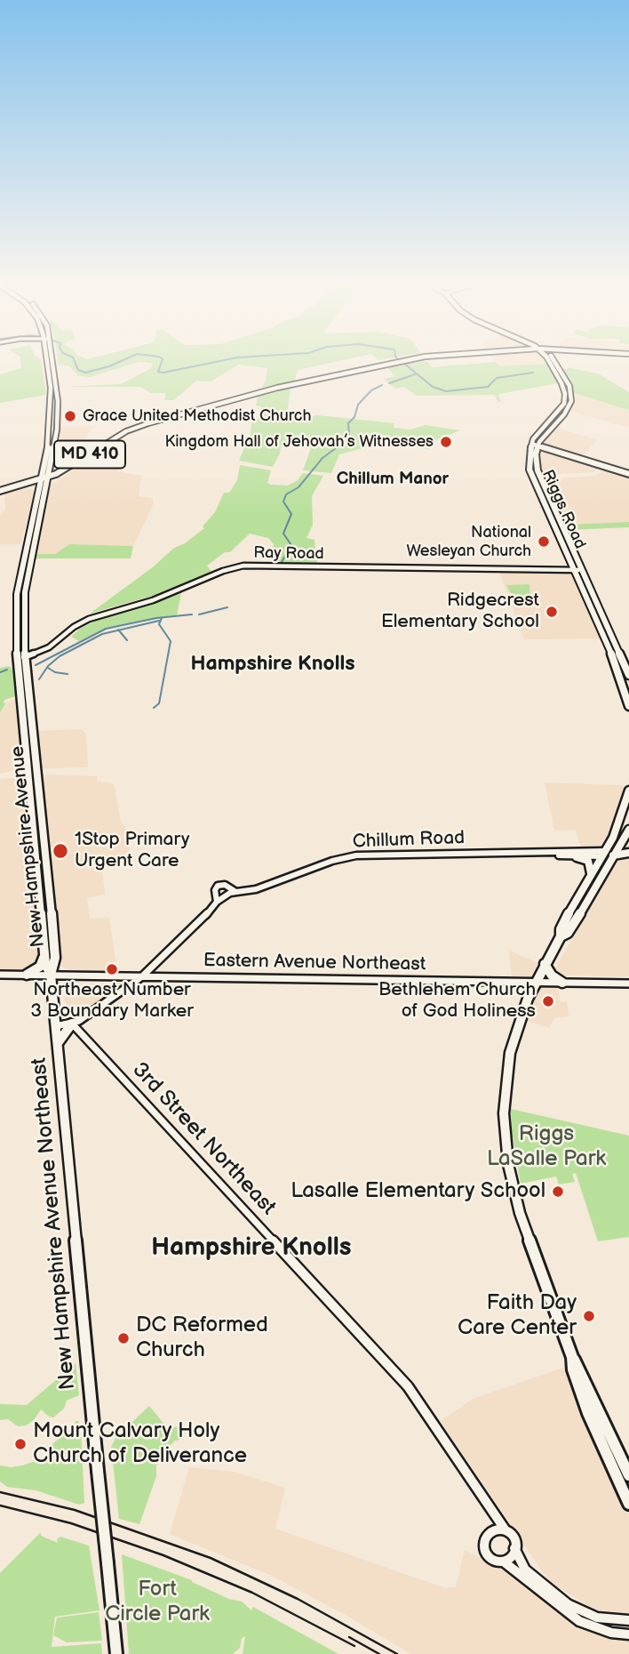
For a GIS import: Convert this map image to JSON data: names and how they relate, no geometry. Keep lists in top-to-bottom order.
{
  "streets": {
    "main road": [
      "MD 410",
      "Riggs Road",
      "Chillum Road",
      "New Hampshire Avenue",
      "New Hampshire Avenue Northeast"
    ],
    "street": ["Ray Road", "Eastern Avenue Northeast", "3rd Street Northeast"]
  },
  "crossings": [
    ["MD 410", "New Hampshire Avenue"],
    ["Riggs Road", "Ray Road"],
    ["Ray Road", "New Hampshire Avenue"],
    ["Chillum Road", "Eastern Avenue Northeast"],
    ["Chillum Road", "3rd Street Northeast"],
    ["New Hampshire Avenue", "Eastern Avenue Northeast"],
    ["New Hampshire Avenue", "New Hampshire Avenue Northeast"],
    ["Eastern Avenue Northeast", "New Hampshire Avenue Northeast"]
  ],
  "districts": ["Chillum Manor", "Hampshire Knolls", "Hampshire Knolls"],
  "parks": ["Riggs LaSalle Park", "Fort Circle Park"],
  "places": [
    "Grace United Methodist Church",
    "Kingdom Hall of Jehovah’s Witnesses",
    "National Wesleyan Church",
    "Ridgecrest Elementary School",
    "1Stop Primary Urgent Care",
    "Northeast Number 3 Boundary Marker",
    "Bethlehem Church of God Holiness",
    "Lasalle Elementary School",
    "Faith Day Care Center",
    "DC Reformed Church",
    "Mount Calvary Holy Church of Deliverance"
  ]
}
